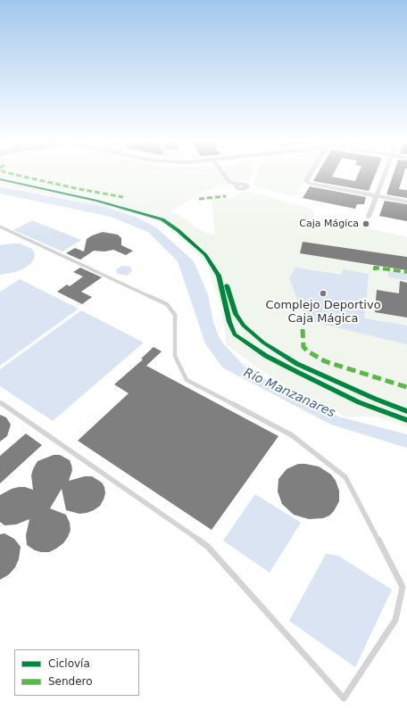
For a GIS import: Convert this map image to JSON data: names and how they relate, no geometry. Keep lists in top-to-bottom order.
{
  "water": ["Río Manzanares"],
  "places": ["Caja Mágica", "Complejo Deportivo Caja Mágica"],
  "legend": ["Ciclovía", "Sendero"]
}
